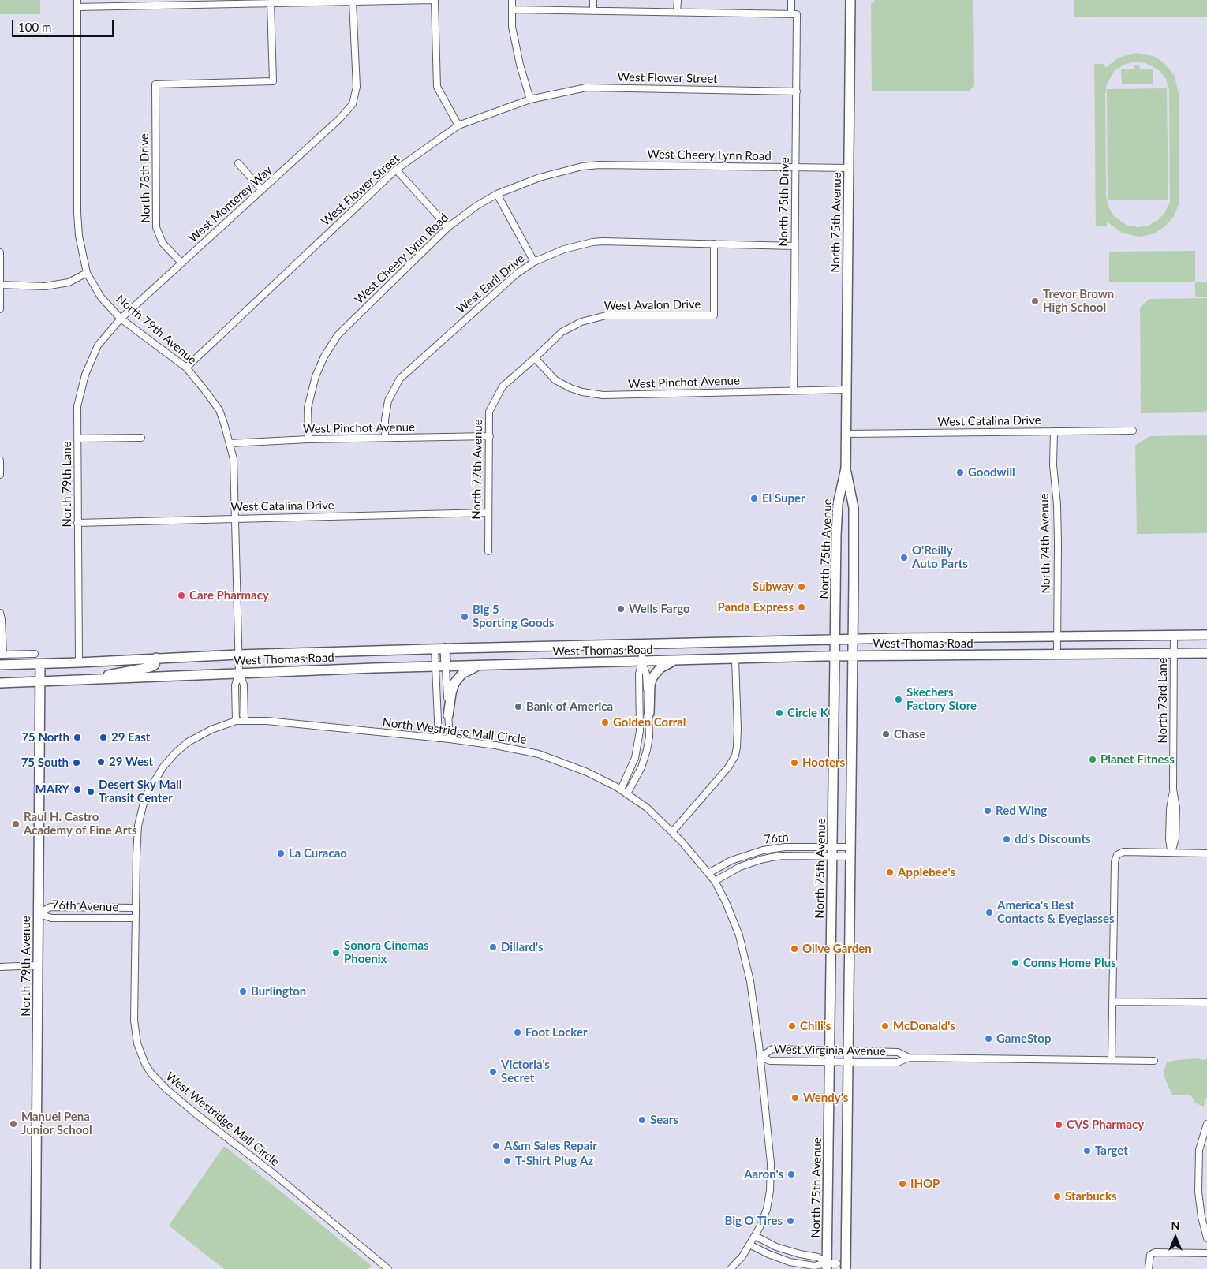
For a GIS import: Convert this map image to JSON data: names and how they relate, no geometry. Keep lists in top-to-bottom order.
{
  "streets": {
    "main road": ["North 75th Avenue", "North 79th Avenue", "West Thomas Road"],
    "street": [
      "West Flower Street",
      "West Cheery Lynn Road",
      "North 78th Drive",
      "North 75th Drive",
      "West Monterey Way",
      "West Earll Drive",
      "West Avalon Drive",
      "West Pinchot Avenue",
      "West Catalina Drive",
      "North 77th Avenue",
      "North 79th Lane",
      "North 74th Avenue",
      "North 73rd Lane",
      "North Westridge Mall Circle",
      "76th",
      "76th Avenue",
      "West Virginia Avenue",
      "West Westridge Mall Circle"
    ]
  },
  "crossings": [
    ["West Flower Street", "North 75th Drive"],
    ["West Flower Street", "North 79th Avenue"],
    ["West Cheery Lynn Road", "North 75th Drive"],
    ["West Cheery Lynn Road", "North 75th Avenue"],
    ["West Cheery Lynn Road", "West Pinchot Avenue"],
    ["North 78th Drive", "West Monterey Way"],
    ["North 75th Drive", "West Earll Drive"],
    ["North 75th Drive", "West Pinchot Avenue"],
    ["West Monterey Way", "North 79th Avenue"],
    ["West Monterey Way", "North 79th Lane"],
    ["North 75th Avenue", "West Pinchot Avenue"],
    ["North 75th Avenue", "West Catalina Drive"],
    ["North 75th Avenue", "West Thomas Road"],
    ["North 75th Avenue", "76th"],
    ["North 75th Avenue", "West Virginia Avenue"],
    ["West Earll Drive", "West Avalon Drive"],
    ["West Earll Drive", "West Pinchot Avenue"],
    ["West Avalon Drive", "West Pinchot Avenue"],
    ["West Avalon Drive", "North 77th Avenue"],
    ["North 79th Avenue", "West Pinchot Avenue"],
    ["North 79th Avenue", "West Catalina Drive"],
    ["North 79th Avenue", "North 79th Lane"],
    ["North 79th Avenue", "West Thomas Road"],
    ["North 79th Avenue", "76th Avenue"],
    ["West Pinchot Avenue", "North 77th Avenue"],
    ["West Catalina Drive", "North 77th Avenue"],
    ["West Catalina Drive", "North 79th Lane"],
    ["West Catalina Drive", "North 74th Avenue"],
    ["North 79th Lane", "West Thomas Road"],
    ["North 74th Avenue", "West Thomas Road"],
    ["West Thomas Road", "North 73rd Lane"],
    ["North Westridge Mall Circle", "76th"],
    ["North Westridge Mall Circle", "76th Avenue"],
    ["North Westridge Mall Circle", "West Virginia Avenue"],
    ["North Westridge Mall Circle", "West Westridge Mall Circle"],
    ["76th Avenue", "West Westridge Mall Circle"]
  ],
  "places": [
    "Trevor Brown High School",
    "Goodwill",
    "El Super",
    "O'Reilly Auto Parts",
    "Subway",
    "Care Pharmacy",
    "Panda Express",
    "Wells Fargo",
    "Big 5 Sporting Goods",
    "Skechers Factory Store",
    "Bank of America",
    "Circle K",
    "Golden Corral",
    "Chase",
    "75 North",
    "29 East",
    "Planet Fitness",
    "29 West",
    "75 South",
    "Hooters",
    "MARY",
    "Desert Sky Mall Transit Center",
    "Red Wing",
    "Raul H. Castro Academy of Fine Arts",
    "dd's Discounts",
    "La Curacao",
    "Applebee's",
    "America's Best Contacts & Eyeglasses",
    "Dillard's",
    "Olive Garden",
    "Sonora Cinemas Phoenix",
    "Conns Home Plus",
    "Burlington",
    "Chili's",
    "McDonald's",
    "Foot Locker",
    "GameStop",
    "Victoria's Secret",
    "Wendy's",
    "Sears",
    "Manuel Pena Junior School",
    "CVS Pharmacy",
    "A&m Sales Repair",
    "Target",
    "T-Shirt Plug Az",
    "Aaron's",
    "IHOP",
    "Starbucks",
    "Big O Tires"
  ],
  "scale_bar": "100 m",
  "north": "top"
}
